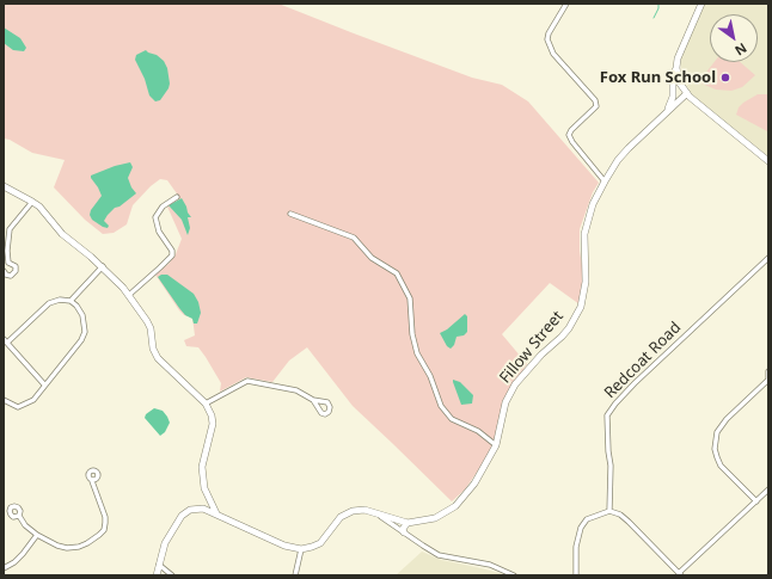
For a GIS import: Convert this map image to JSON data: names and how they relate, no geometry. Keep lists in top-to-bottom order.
{
  "streets": {
    "street": ["Fillow Street", "Redcoat Road"]
  },
  "places": ["Fox Run School"],
  "north": "bottom right"
}
